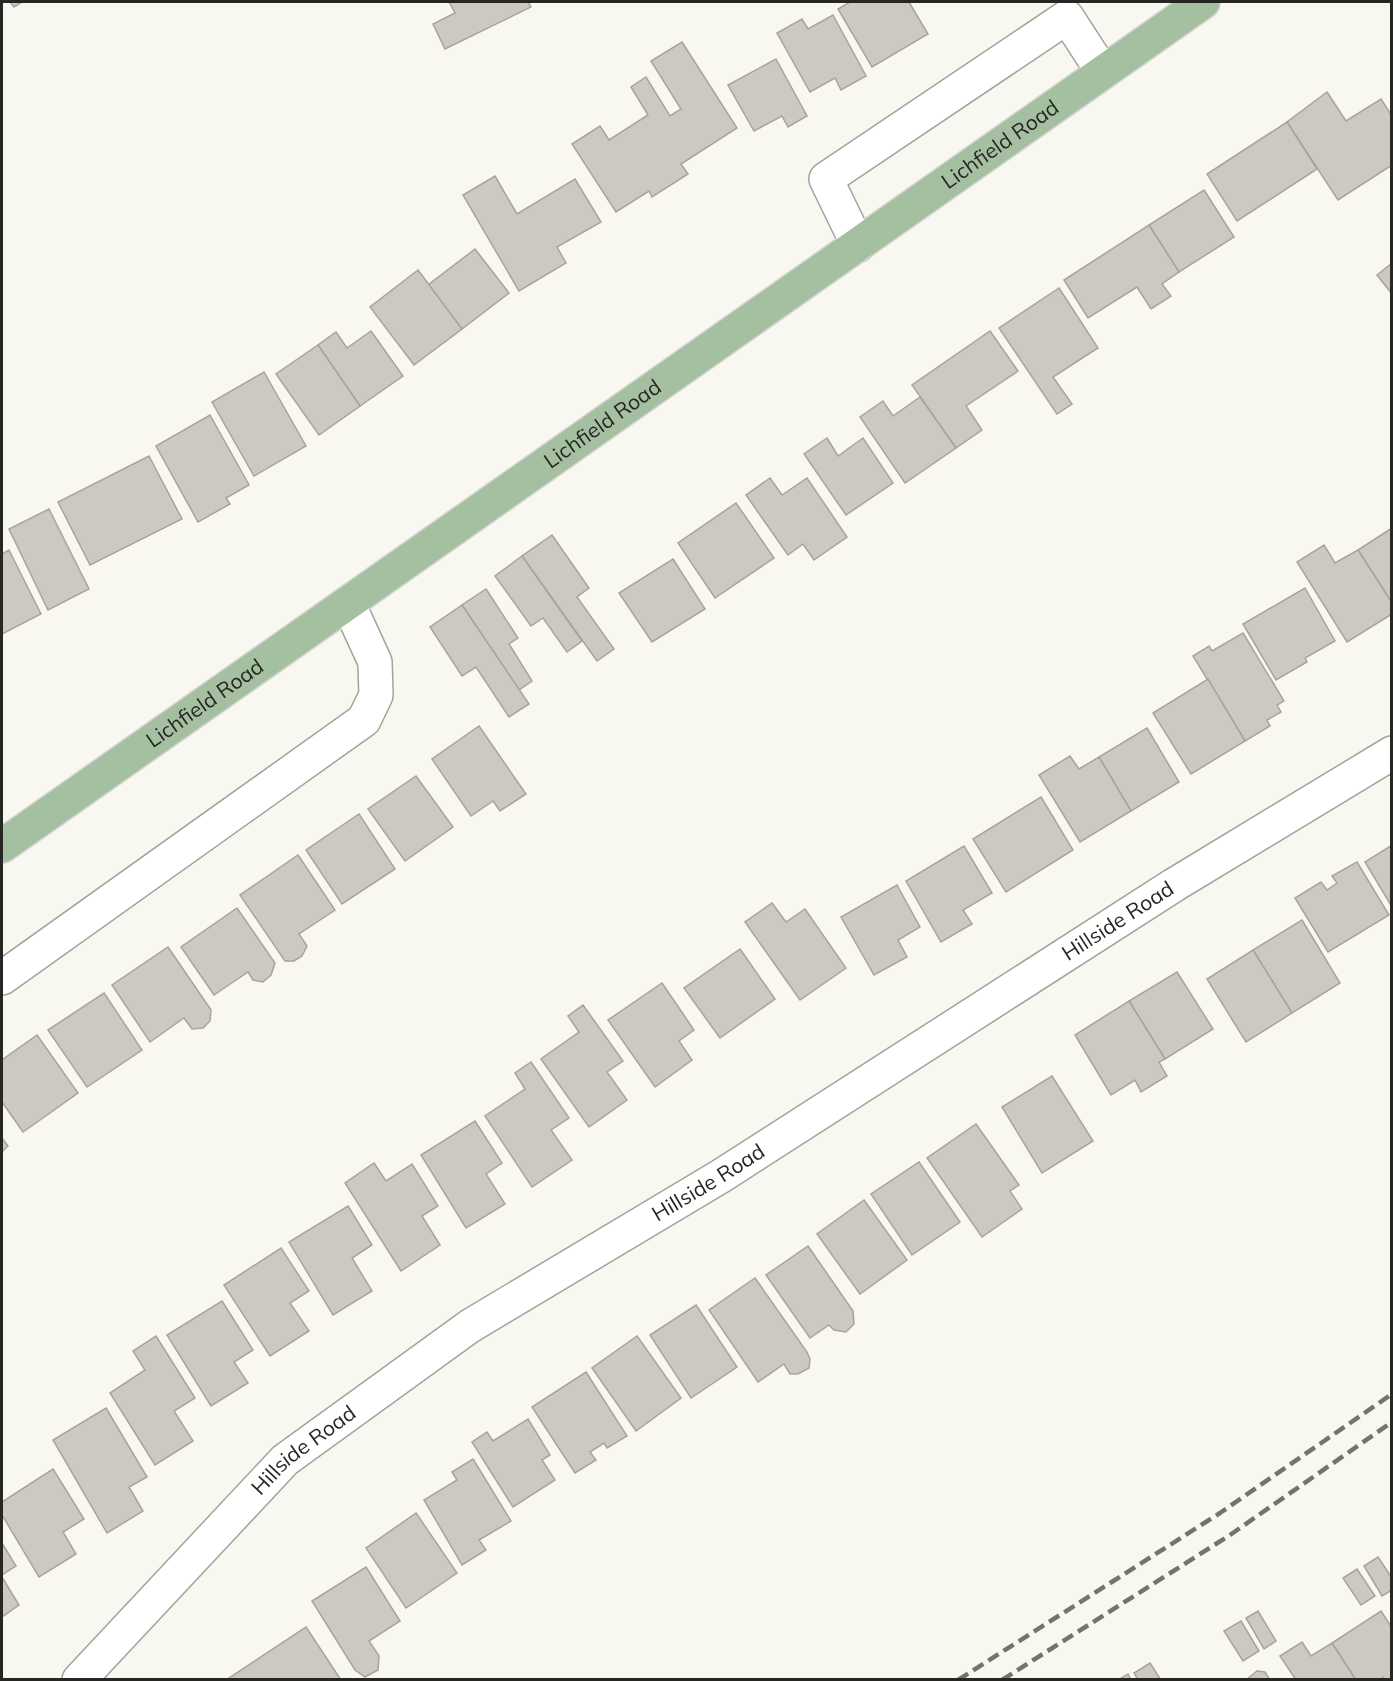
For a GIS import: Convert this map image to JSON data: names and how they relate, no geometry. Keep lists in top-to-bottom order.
{
  "streets": {
    "main road": ["Lichfield Road"],
    "street": ["Hillside Road"]
  }
}
